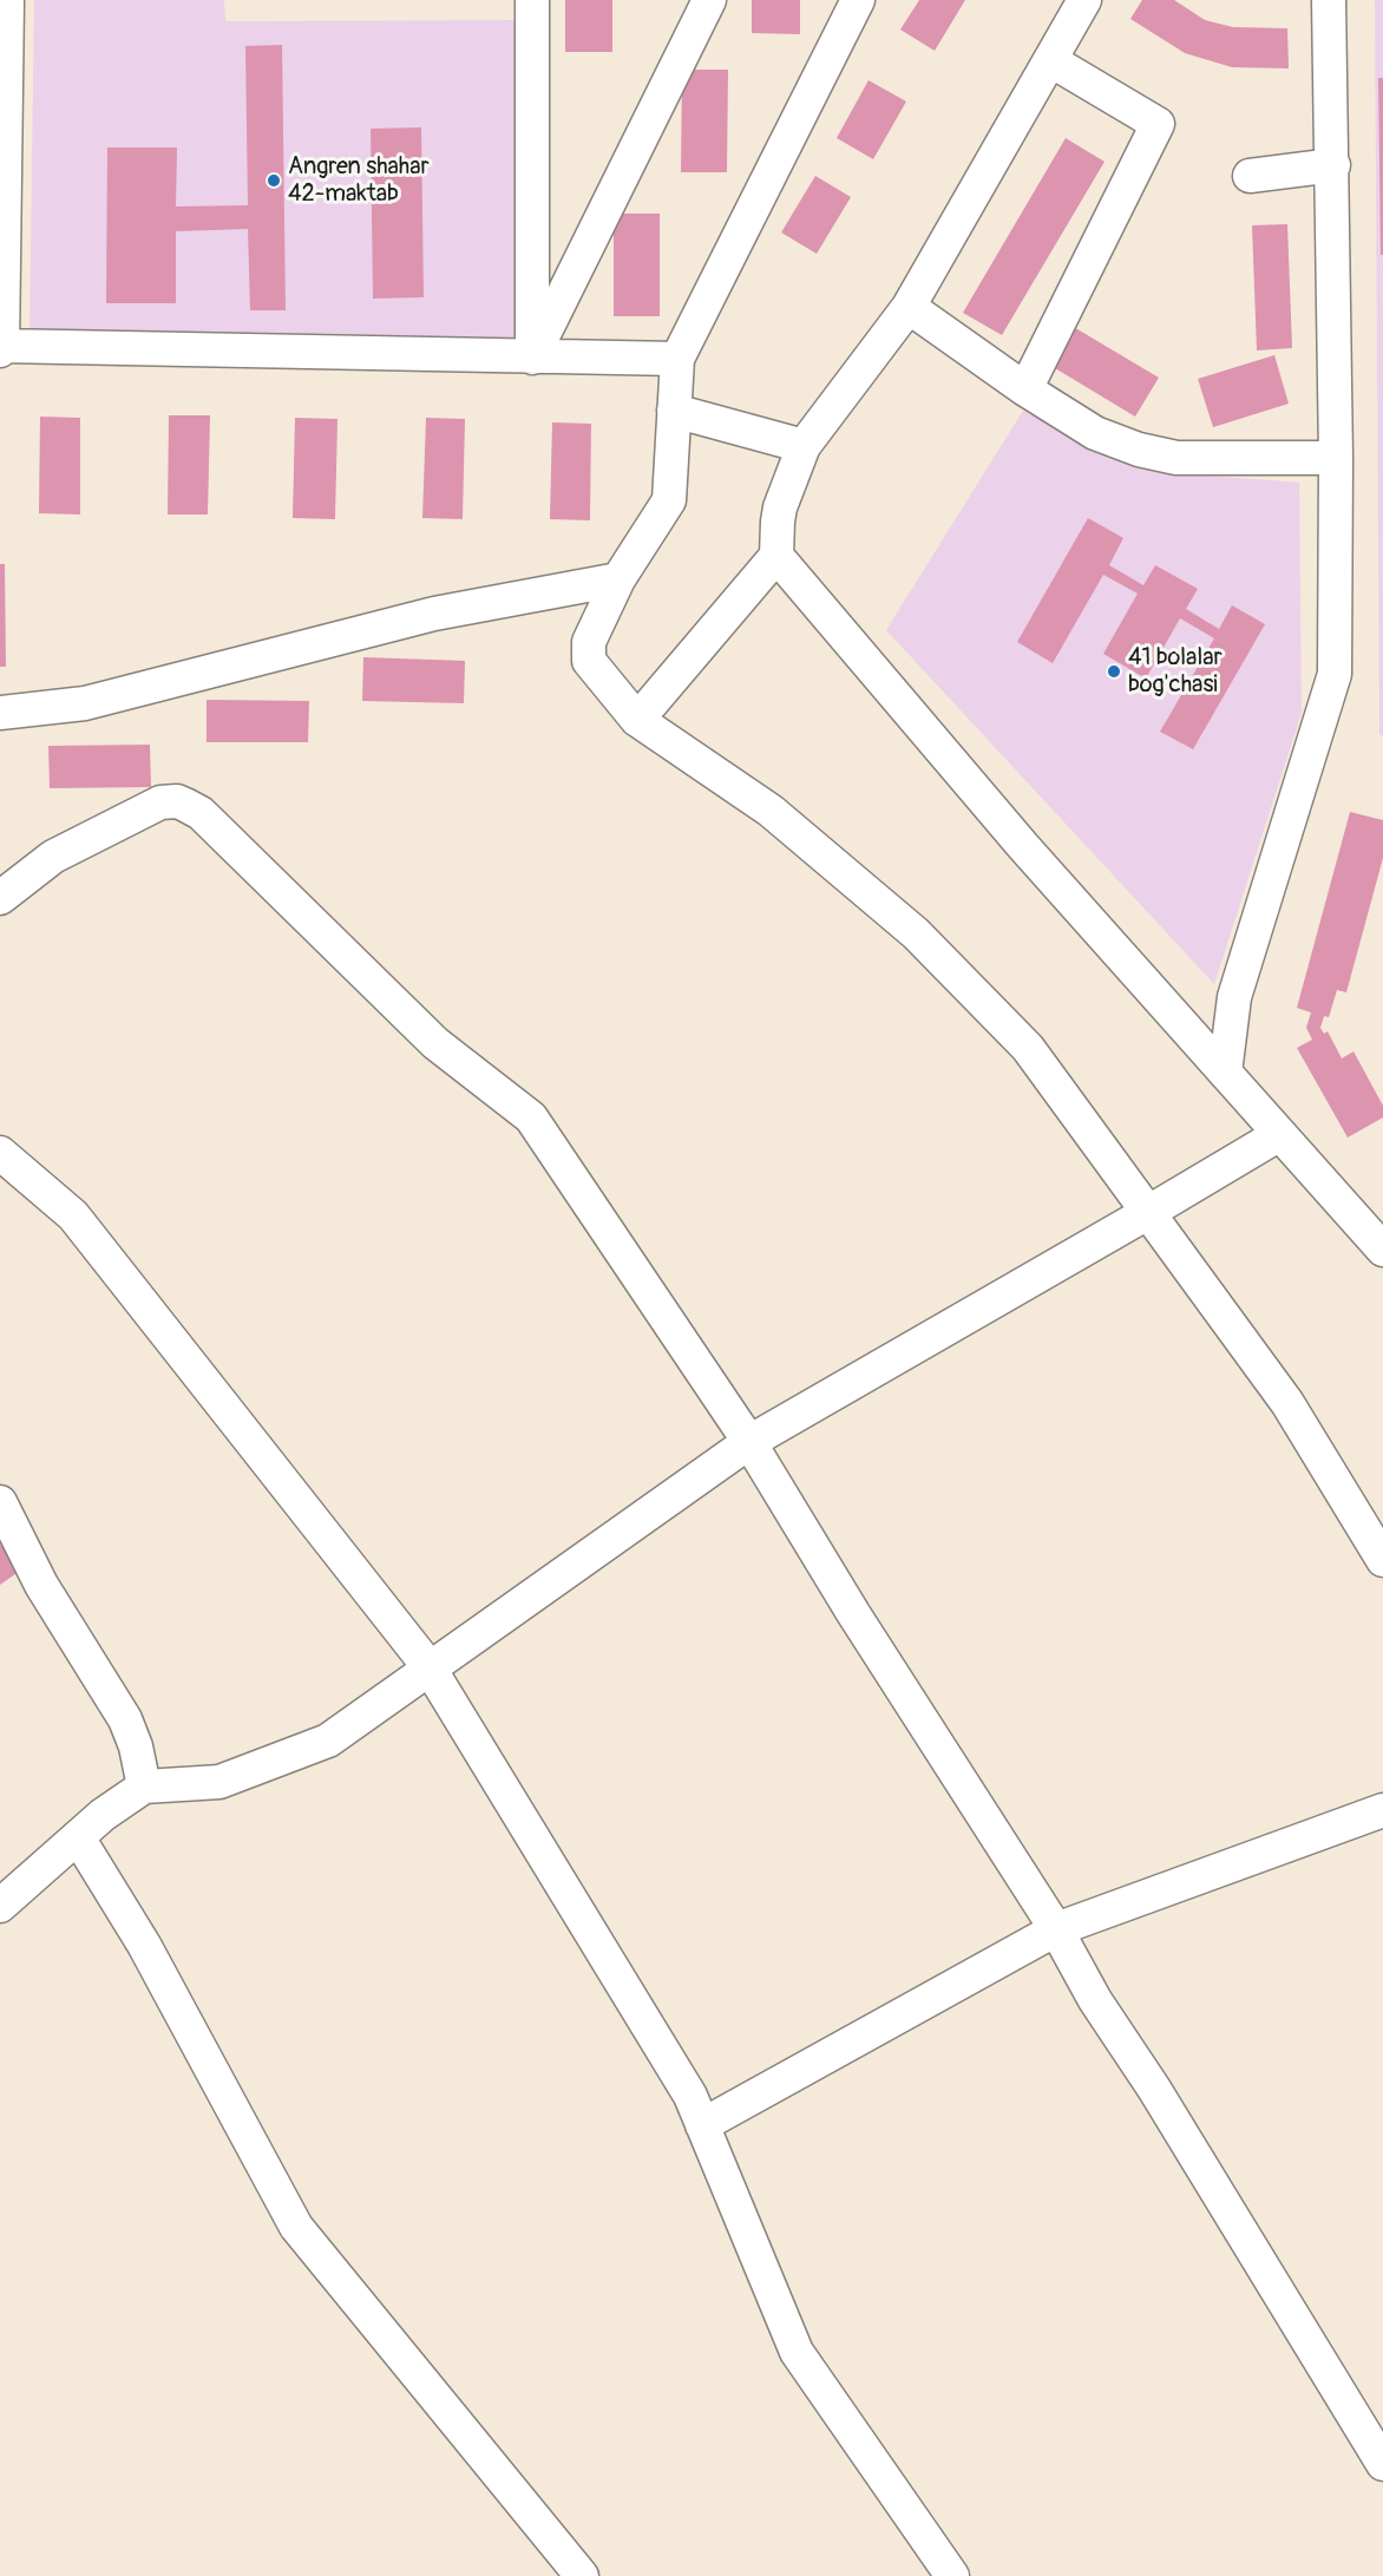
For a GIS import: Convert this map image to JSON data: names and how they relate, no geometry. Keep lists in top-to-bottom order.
{
  "places": ["Angren shahar 42-maktab", "41 bolalar bog'chasi"]
}
